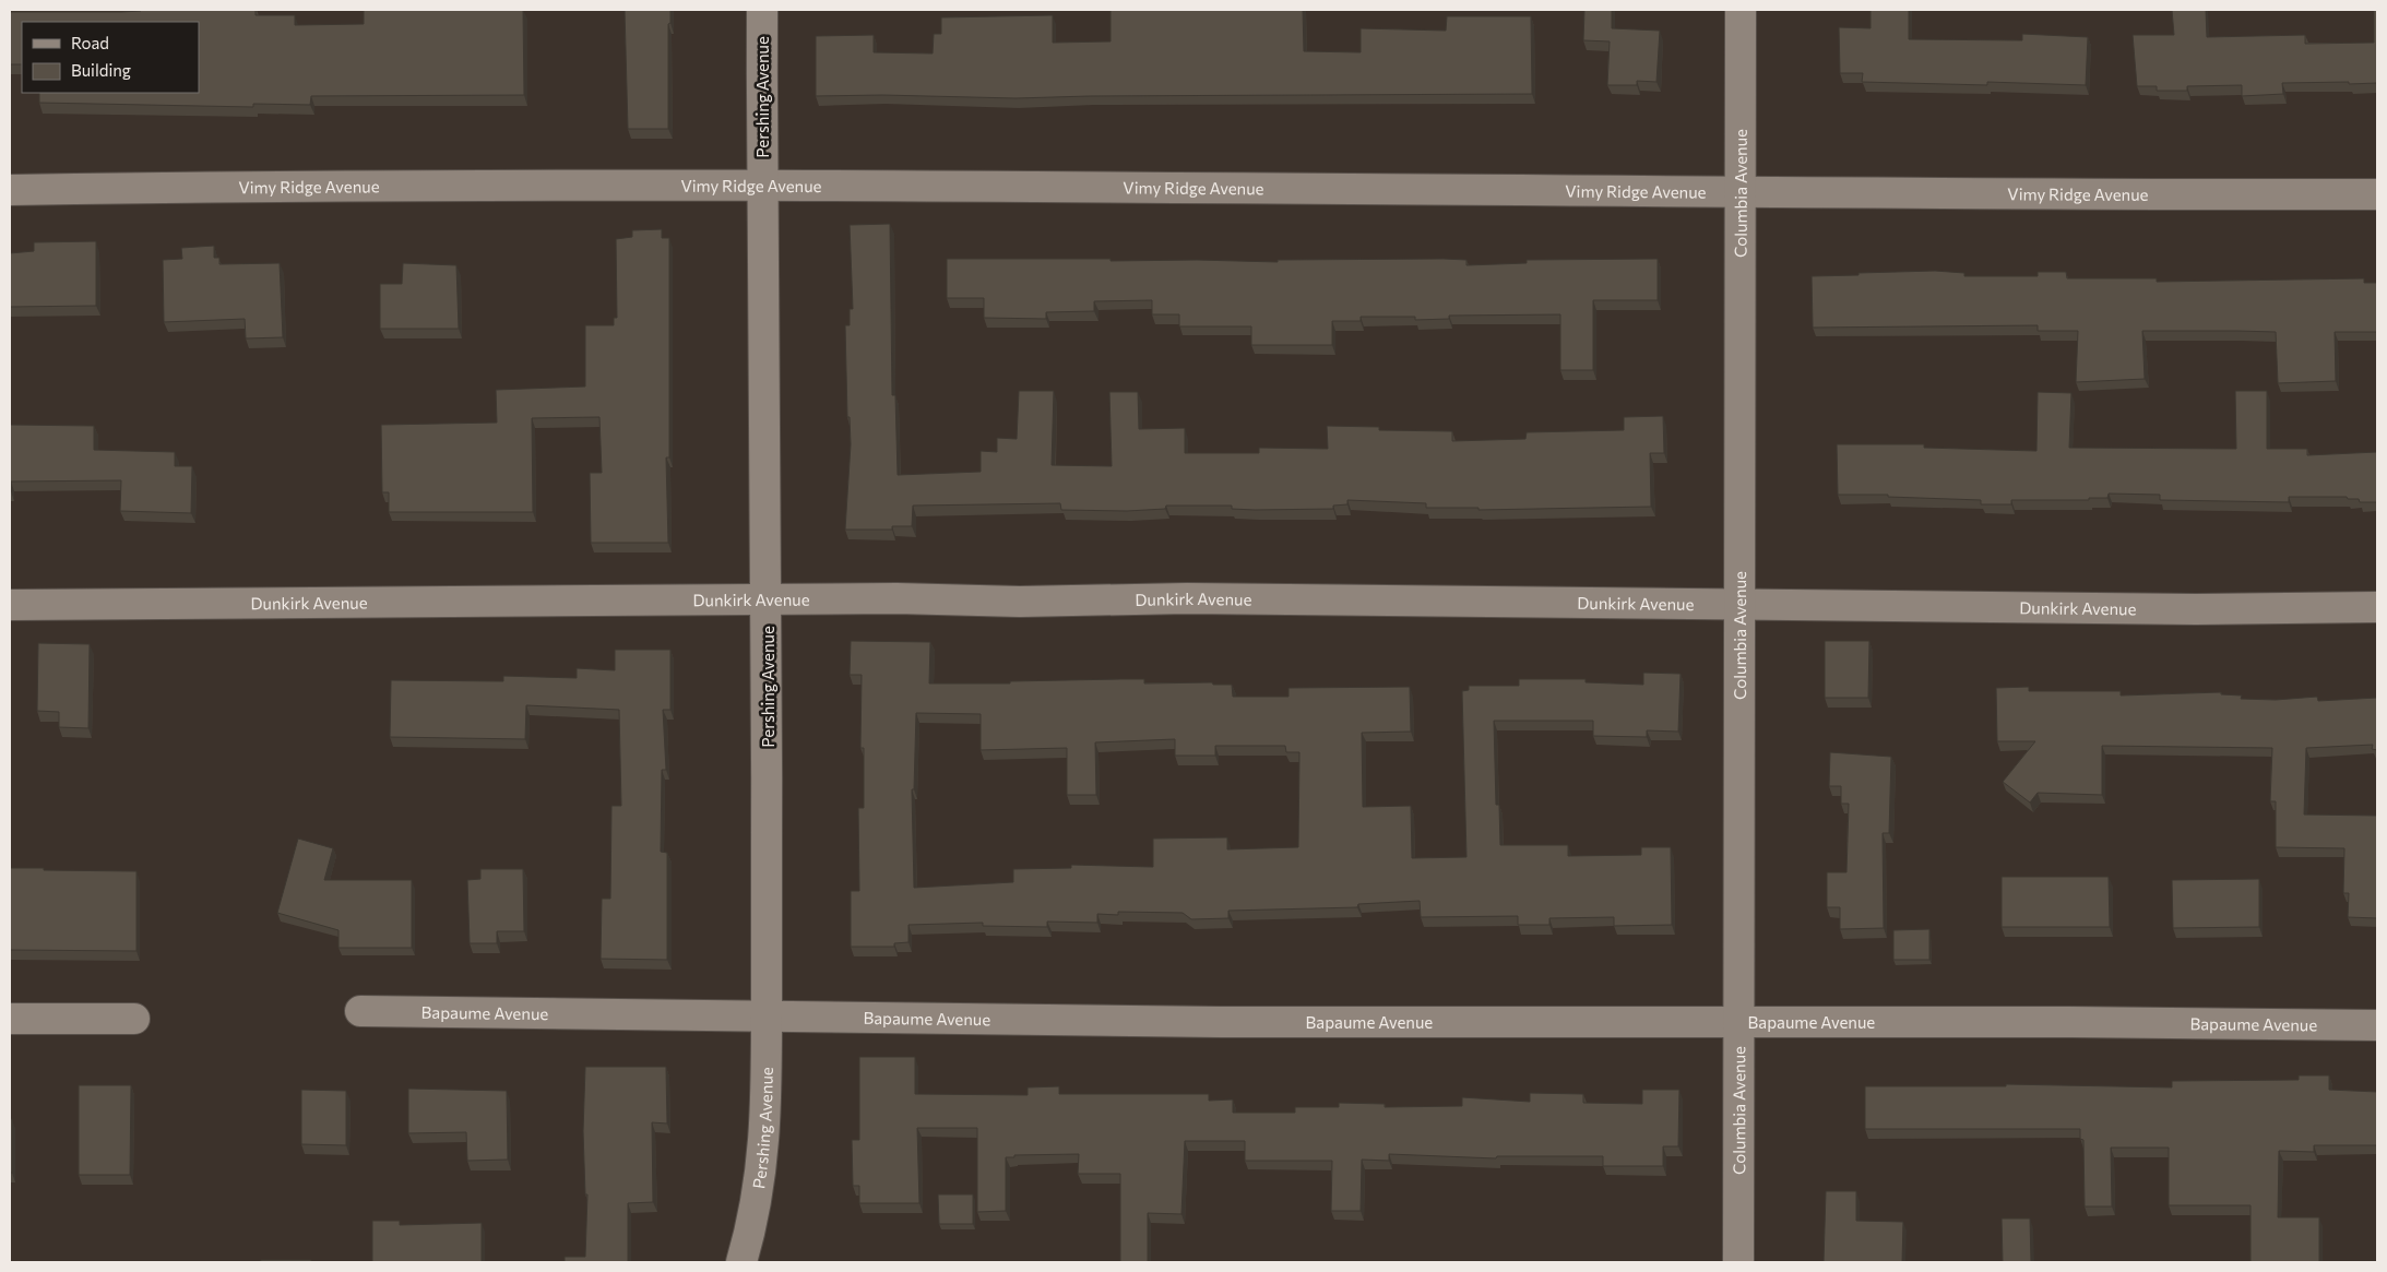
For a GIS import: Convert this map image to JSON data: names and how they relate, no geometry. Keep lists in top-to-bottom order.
{
  "streets": {
    "street": [
      "Pershing Avenue",
      "Vimy Ridge Avenue",
      "Columbia Avenue",
      "Dunkirk Avenue",
      "Bapaume Avenue"
    ]
  },
  "crossings": [
    ["Pershing Avenue", "Vimy Ridge Avenue"],
    ["Pershing Avenue", "Dunkirk Avenue"],
    ["Pershing Avenue", "Bapaume Avenue"],
    ["Vimy Ridge Avenue", "Columbia Avenue"],
    ["Columbia Avenue", "Dunkirk Avenue"],
    ["Columbia Avenue", "Bapaume Avenue"]
  ],
  "legend": ["Road", "Building"]
}
